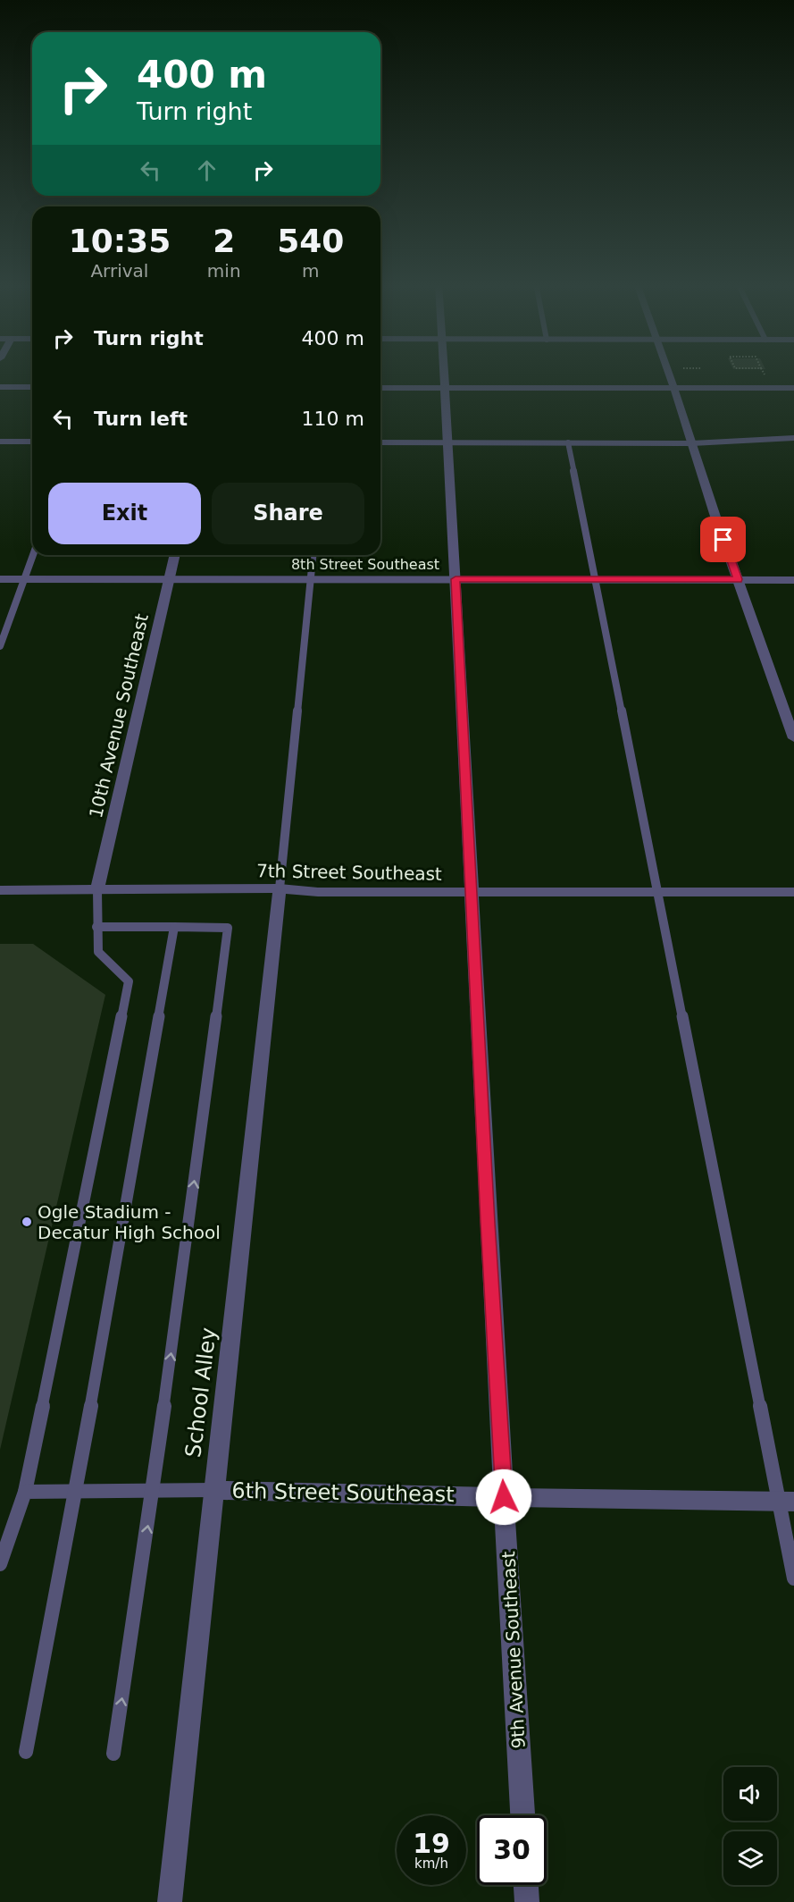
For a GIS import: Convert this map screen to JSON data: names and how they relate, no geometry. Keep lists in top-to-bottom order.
{
  "streets": {
    "street": [
      "8th Street Southeast",
      "10th Avenue Southeast",
      "7th Street Southeast",
      "School Alley",
      "6th Street Southeast",
      "9th Avenue Southeast"
    ]
  },
  "crossings": [
    ["8th Street Southeast", "10th Avenue Southeast"],
    ["8th Street Southeast", "9th Avenue Southeast"],
    ["10th Avenue Southeast", "7th Street Southeast"],
    ["7th Street Southeast", "School Alley"],
    ["7th Street Southeast", "9th Avenue Southeast"],
    ["School Alley", "6th Street Southeast"],
    ["6th Street Southeast", "9th Avenue Southeast"]
  ],
  "places": ["Ogle Stadium - Decatur High School"],
  "page": {
    "turn": ["400 m", "Turn right"],
    "eta": [
      "10:35",
      "Arrival",
      "2",
      "min",
      "540",
      "m"
    ],
    "list": [
      {
        "name": "Turn right",
        "value": "400 m"
      },
      {
        "name": "Turn left",
        "value": "110 m"
      }
    ],
    "buttons": ["Exit", "Share"],
    "speed": "19 km/h",
    "limit": "30"
  }
}
